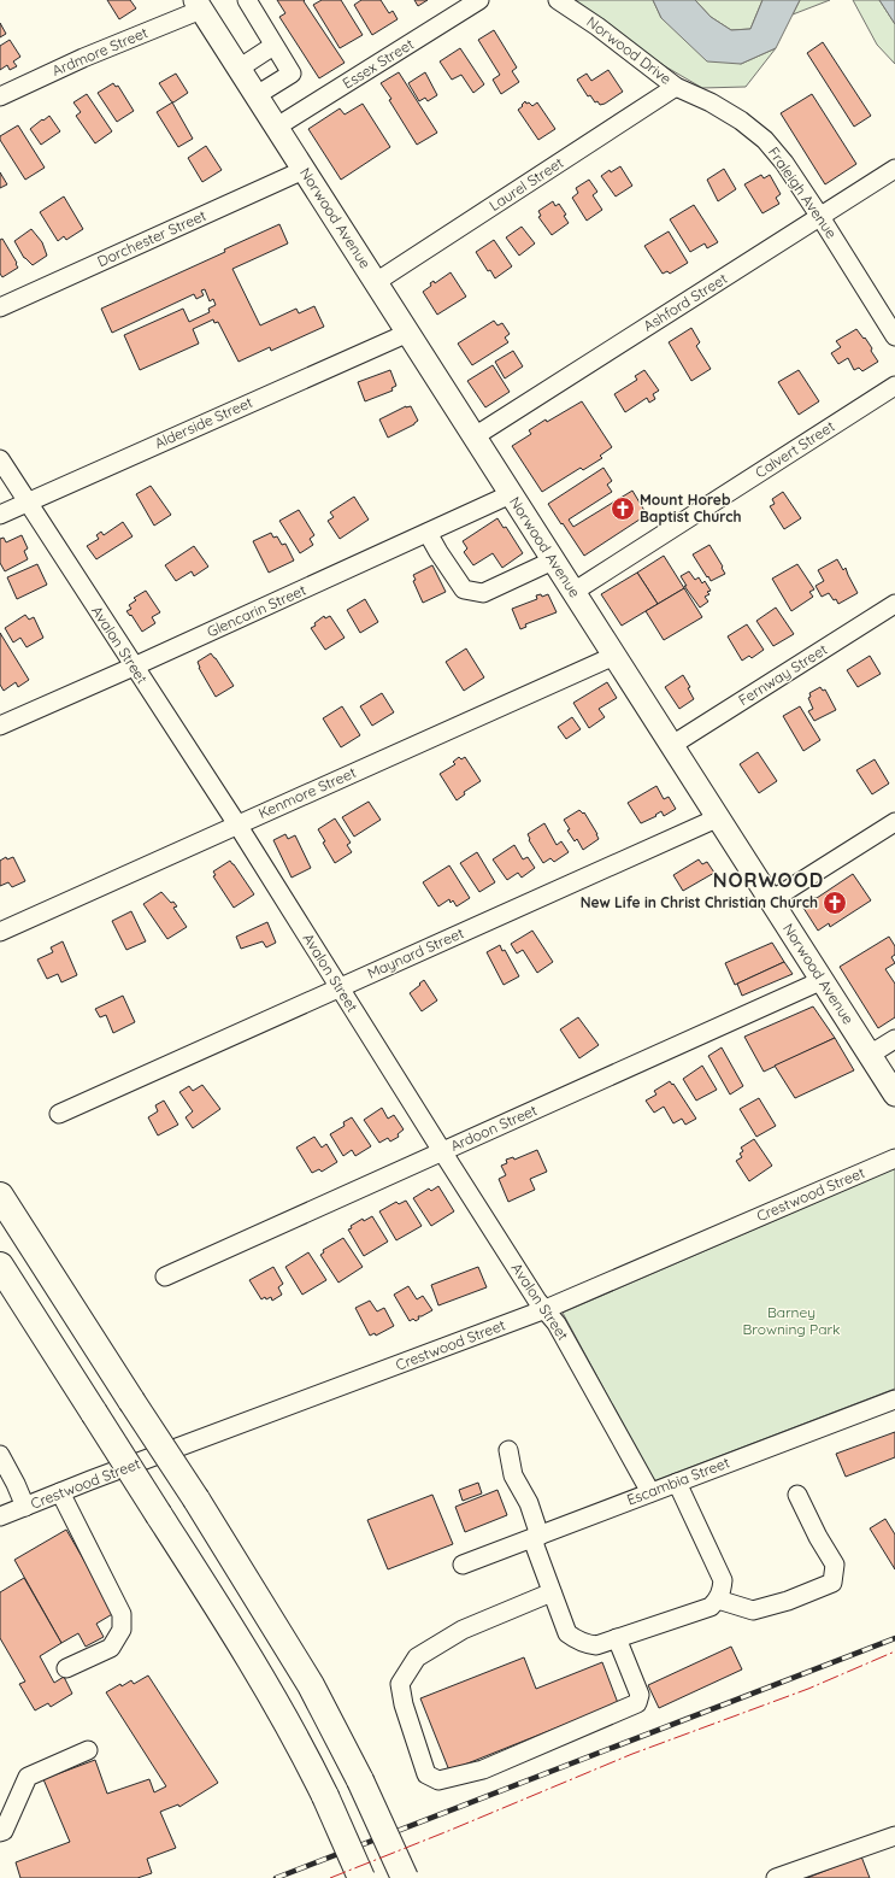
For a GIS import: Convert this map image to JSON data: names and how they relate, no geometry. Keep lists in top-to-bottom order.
{
  "streets": {
    "main road": ["Norwood Avenue"],
    "street": [
      "Norwood Drive",
      "Ardmore Street",
      "Essex Street",
      "Laurel Street",
      "Fraleigh Avenue",
      "Dorchester Street",
      "Ashford Street",
      "Alderside Street",
      "Calvert Street",
      "Glencarin Street",
      "Avalon Street",
      "Fernway Street",
      "Kenmore Street",
      "Maynard Street",
      "Ardoon Street",
      "Crestwood Street",
      "Escambia Street"
    ]
  },
  "crossings": [
    ["Norwood Drive", "Laurel Street"],
    ["Norwood Drive", "Fraleigh Avenue"],
    ["Ardmore Street", "Norwood Avenue"],
    ["Essex Street", "Norwood Avenue"],
    ["Laurel Street", "Fraleigh Avenue"],
    ["Laurel Street", "Norwood Avenue"],
    ["Fraleigh Avenue", "Ashford Street"],
    ["Norwood Avenue", "Dorchester Street"],
    ["Norwood Avenue", "Ashford Street"],
    ["Norwood Avenue", "Alderside Street"],
    ["Norwood Avenue", "Calvert Street"],
    ["Norwood Avenue", "Glencarin Street"],
    ["Norwood Avenue", "Fernway Street"],
    ["Norwood Avenue", "Kenmore Street"],
    ["Norwood Avenue", "Maynard Street"],
    ["Norwood Avenue", "Ardoon Street"],
    ["Alderside Street", "Avalon Street"],
    ["Glencarin Street", "Avalon Street"],
    ["Avalon Street", "Kenmore Street"],
    ["Avalon Street", "Maynard Street"],
    ["Avalon Street", "Ardoon Street"],
    ["Avalon Street", "Crestwood Street"],
    ["Avalon Street", "Escambia Street"]
  ],
  "districts": ["NORWOOD"],
  "parks": ["Barney Browning Park"],
  "places": {
    "church": ["Mount Horeb Baptist Church", "New Life in Christ Christian Church"]
  }
}
